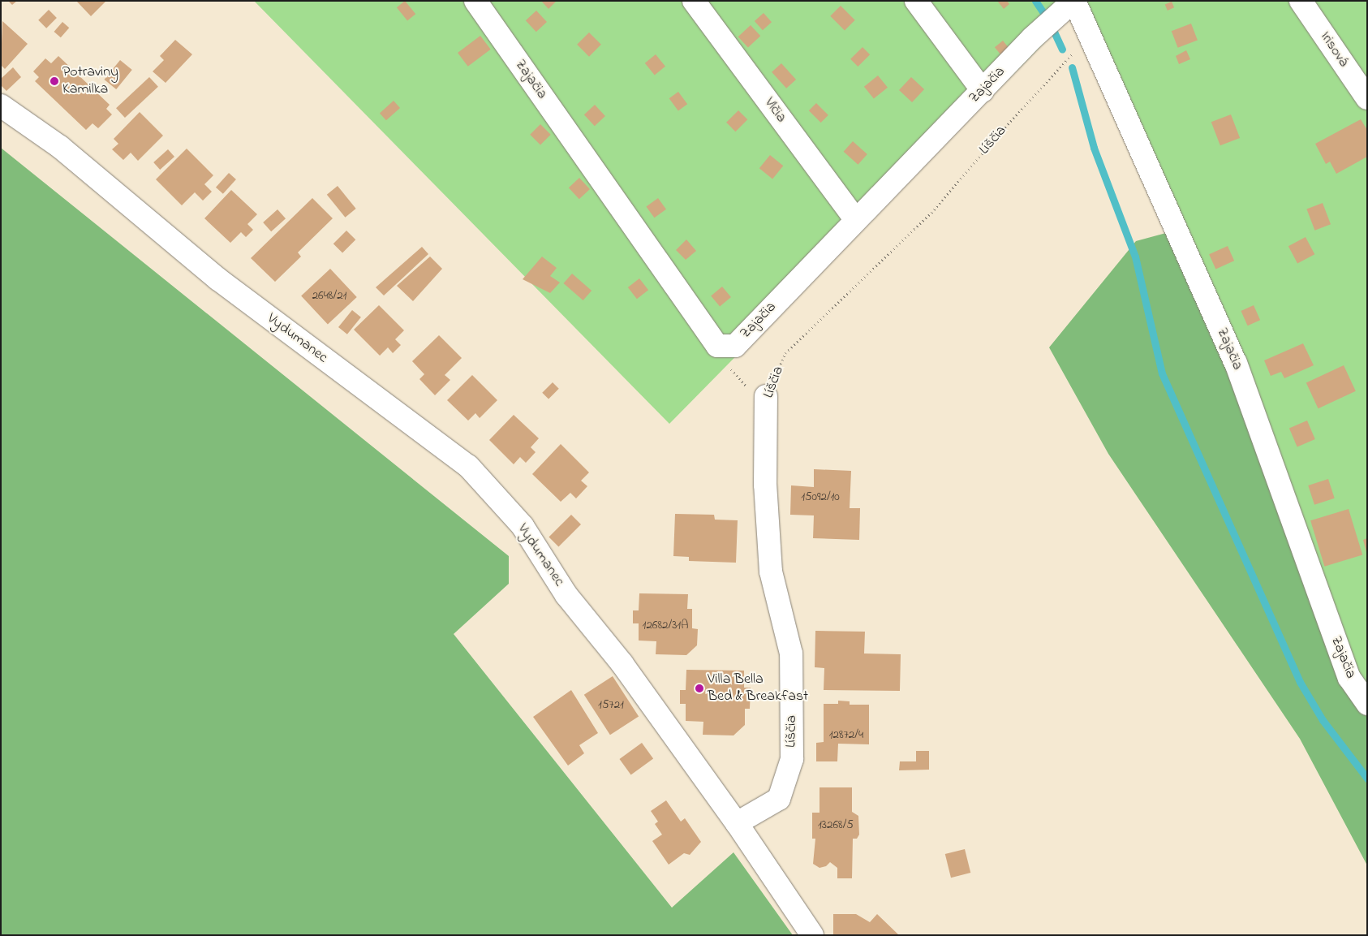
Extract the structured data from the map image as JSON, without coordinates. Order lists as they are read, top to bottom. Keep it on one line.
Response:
{"streets":{"street":["Irisová","Zajačia","Vlčia","Líščia","Vydumanec"]},"crossings":[["Zajačia","Vlčia"],["Zajačia","Líščia"],["Líščia","Vydumanec"]],"places":["Potraviny Kamilka","Villa Bella Bed & Breakfast"],"house_numbers":["2648/21","15092/10","12682/31A","15721","12872/4","13268/5"]}
